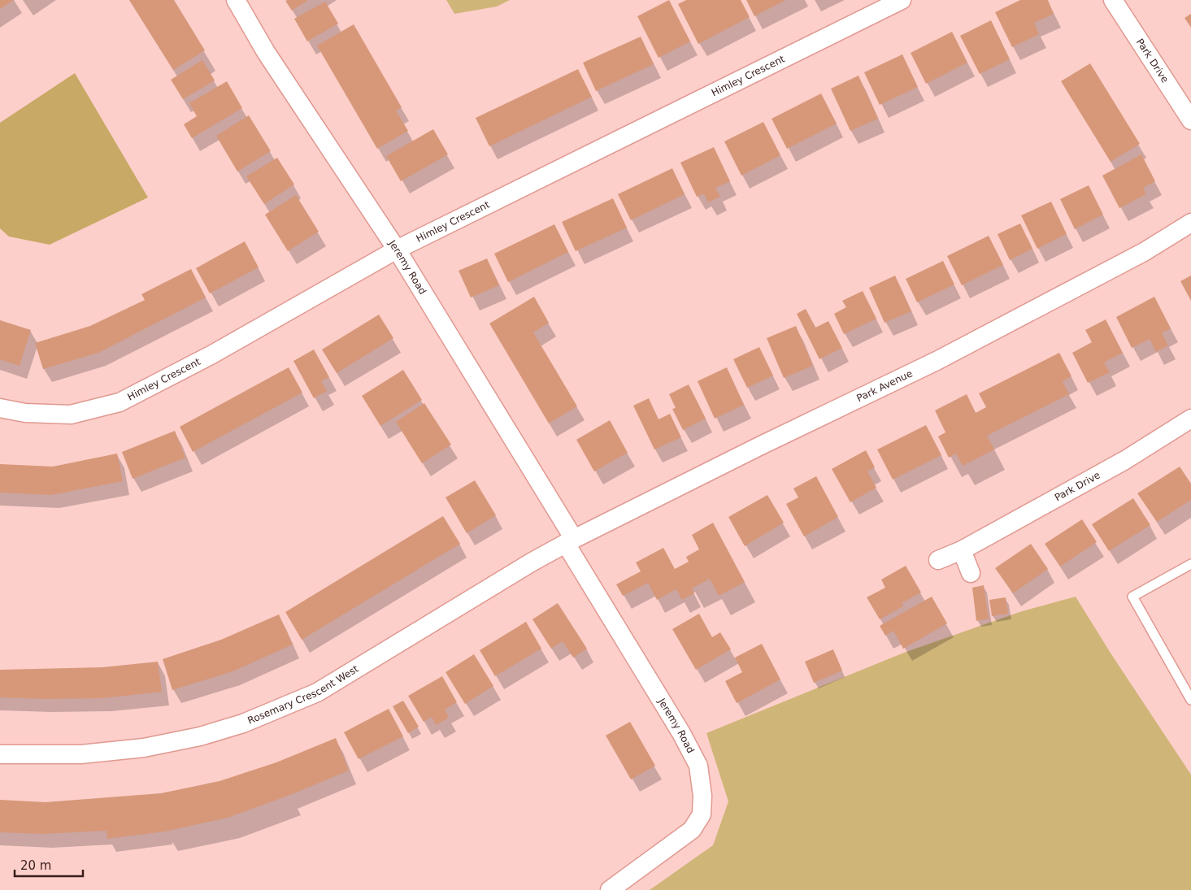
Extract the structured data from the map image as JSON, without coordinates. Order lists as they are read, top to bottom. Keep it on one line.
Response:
{"streets":{"street":["Park Drive","Himley Crescent","Jeremy Road","Park Avenue","Rosemary Crescent West"]},"crossings":[["Himley Crescent","Jeremy Road"],["Jeremy Road","Park Avenue"],["Jeremy Road","Rosemary Crescent West"],["Park Avenue","Rosemary Crescent West"]],"scale_bar":"20 m"}
